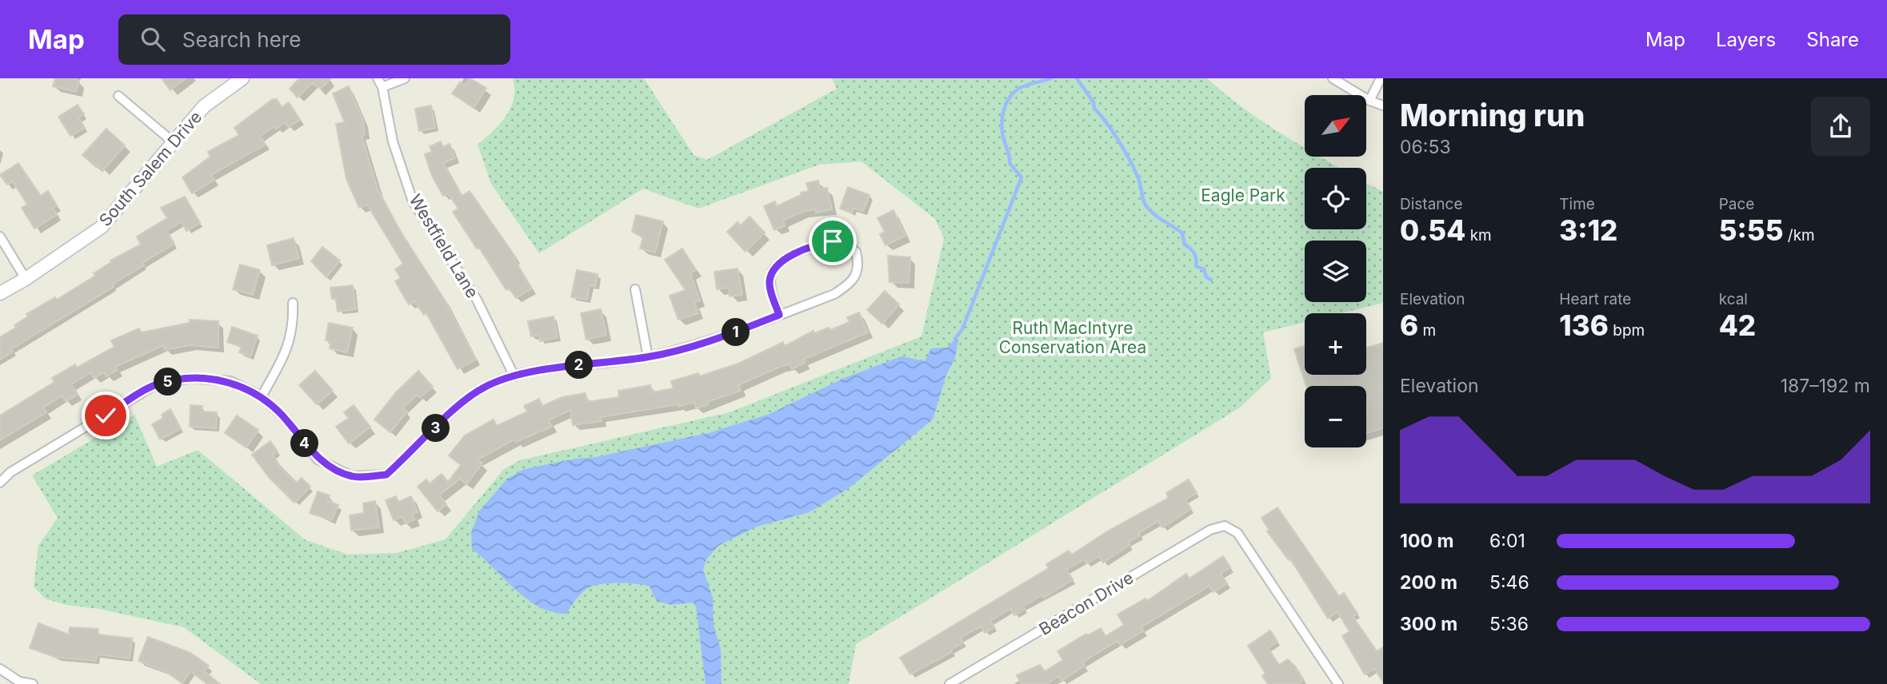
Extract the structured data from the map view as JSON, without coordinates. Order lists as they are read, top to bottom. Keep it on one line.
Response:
{"streets":{"street":["South Salem Drive","Westfield Lane","Beacon Drive"]},"parks":["Eagle Park","Ruth MacIntyre Conservation Area"],"north":"top right","page":{"header":"Map","search":"Search here","nav":["Map","Layers","Share"],"heading":["Morning run","06:53"],"map_buttons":["+","−"],"stats":[["Distance","0.54 km"],["Time","3:12"],["Pace","5:55 /km"],["Elevation","6 m"],["Heart rate","136 bpm"],["kcal","42"]],"pins":["1","2","5","3","4"],"chart":["Elevation","187–192 m"],"list":[{"name":"100 m","note":"6:01"},{"name":"200 m","note":"5:46"},{"name":"300 m","note":"5:36"}]}}
